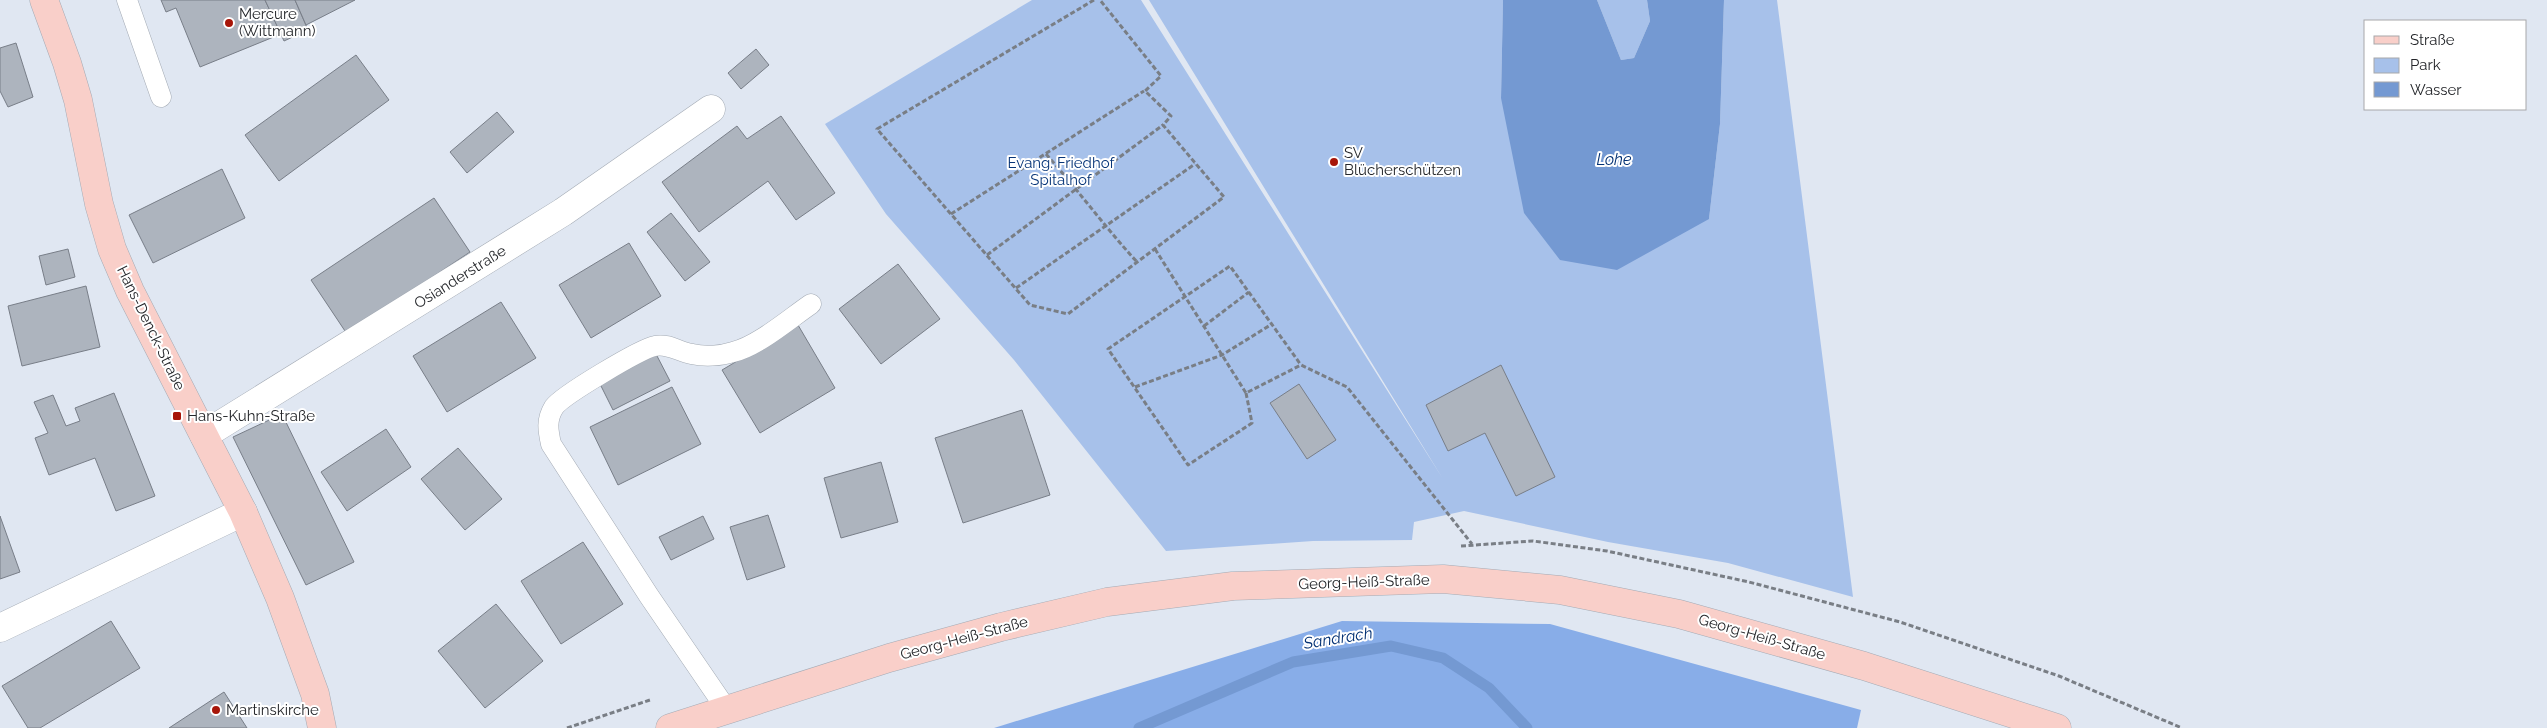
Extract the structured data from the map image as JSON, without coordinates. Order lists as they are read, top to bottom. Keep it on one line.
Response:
{"streets":{"street":["Osianderstraße","Hans-Denck-Straße","Georg-Heiß-Straße"]},"crossings":[["Osianderstraße","Hans-Denck-Straße"]],"water":["Lohe","Sandrach"],"parks":["Evang. Friedhof Spitalhof"],"places":{"other":["Mercure (Wittmann)","SV Blücherschützen","Martinskirche"],"transit":["Hans-Kuhn-Straße"]},"legend":["Straße","Park","Wasser"]}
